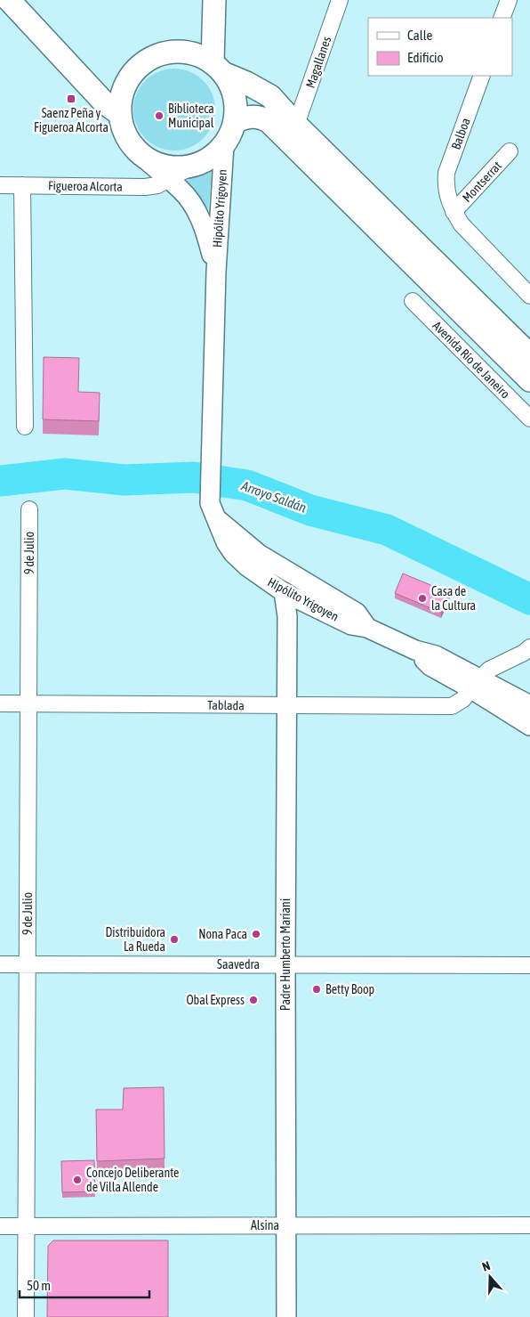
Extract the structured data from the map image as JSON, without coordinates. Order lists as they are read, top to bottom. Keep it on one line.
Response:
{"streets":{"street":["Magallanes","Balboa","Montserrat","Figueroa Alcorta","Hipólito Yrigoyen","Avenida Río de Janeiro","9 de Julio","Tablada","Padre Humberto Mariani","Saavedra","Alsina"]},"crossings":[["Balboa","Montserrat"],["Figueroa Alcorta","Hipólito Yrigoyen"],["Hipólito Yrigoyen","Tablada"],["Hipólito Yrigoyen","Padre Humberto Mariani"],["9 de Julio","Tablada"],["9 de Julio","Saavedra"],["9 de Julio","Alsina"],["Tablada","Padre Humberto Mariani"],["Padre Humberto Mariani","Saavedra"],["Padre Humberto Mariani","Alsina"]],"water":["Arroyo Saldán"],"places":{"transit":["Saenz Peña y Figueroa Alcorta"],"other":["Biblioteca Municipal","Casa de la Cultura","Nona Paca","Distribuidora La Rueda","Betty Boop","Obal Express","Concejo Deliberante de Villa Allende"]},"legend":["Calle","Edificio"],"scale_bar":"50 m","north":"top"}
